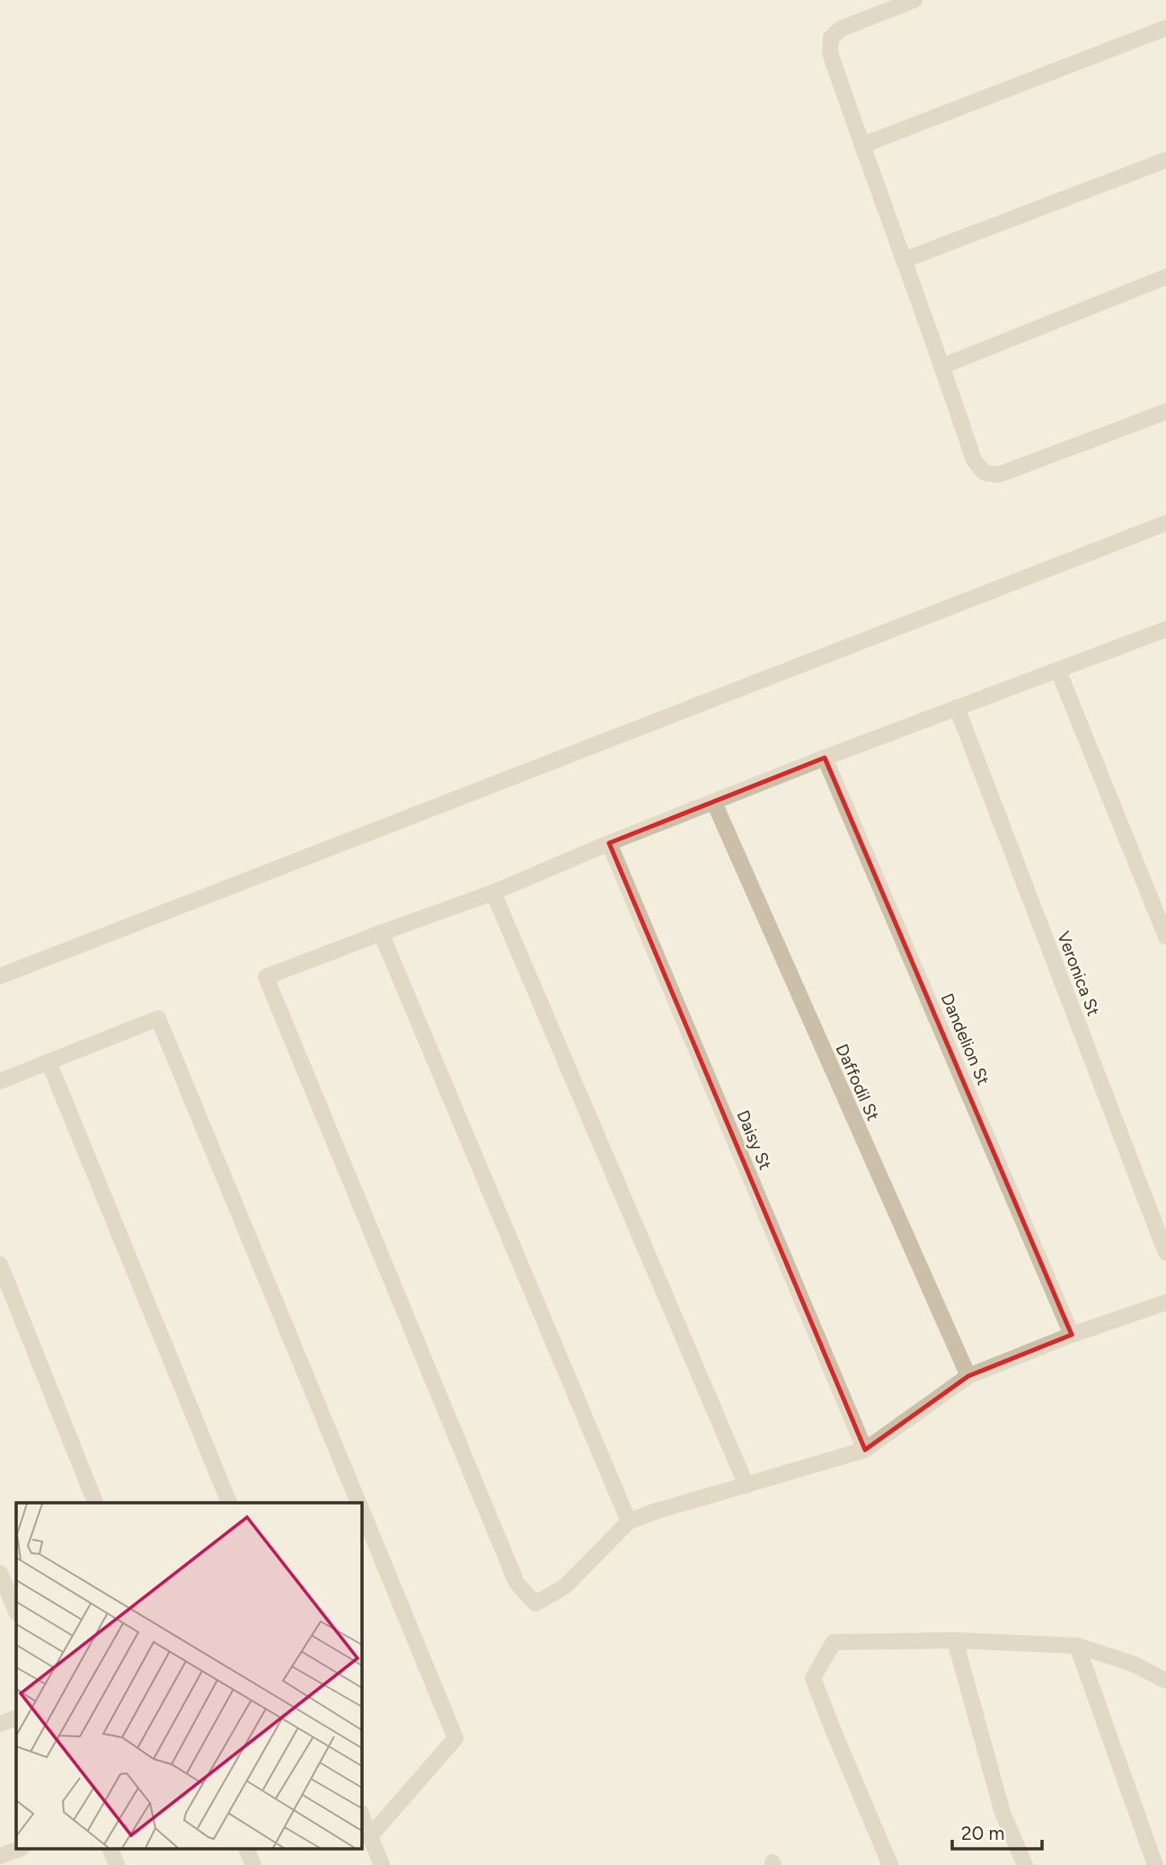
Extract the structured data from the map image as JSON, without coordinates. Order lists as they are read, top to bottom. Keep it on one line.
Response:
{"streets":{"street":["Veronica St","Dandelion St","Daffodil St","Daisy St"]},"scale_bar":"20 m"}
